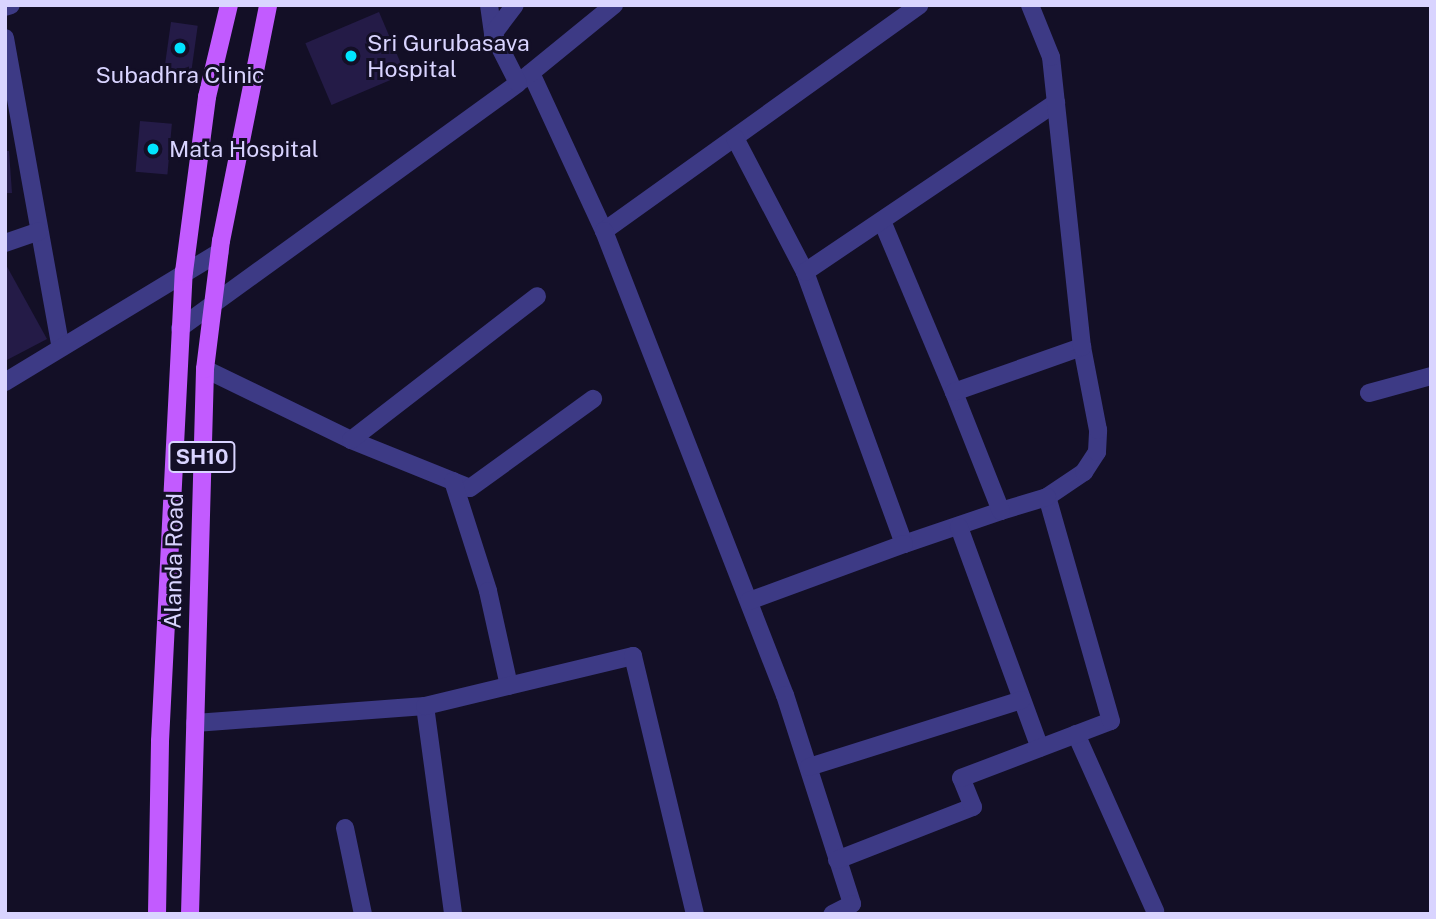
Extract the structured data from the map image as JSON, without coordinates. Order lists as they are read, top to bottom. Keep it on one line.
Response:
{"streets":{"main road":["SH10","Alanda Road"]},"places":["Subadhra Clinic","Sri Gurubasava Hospital","Mata Hospital"]}
